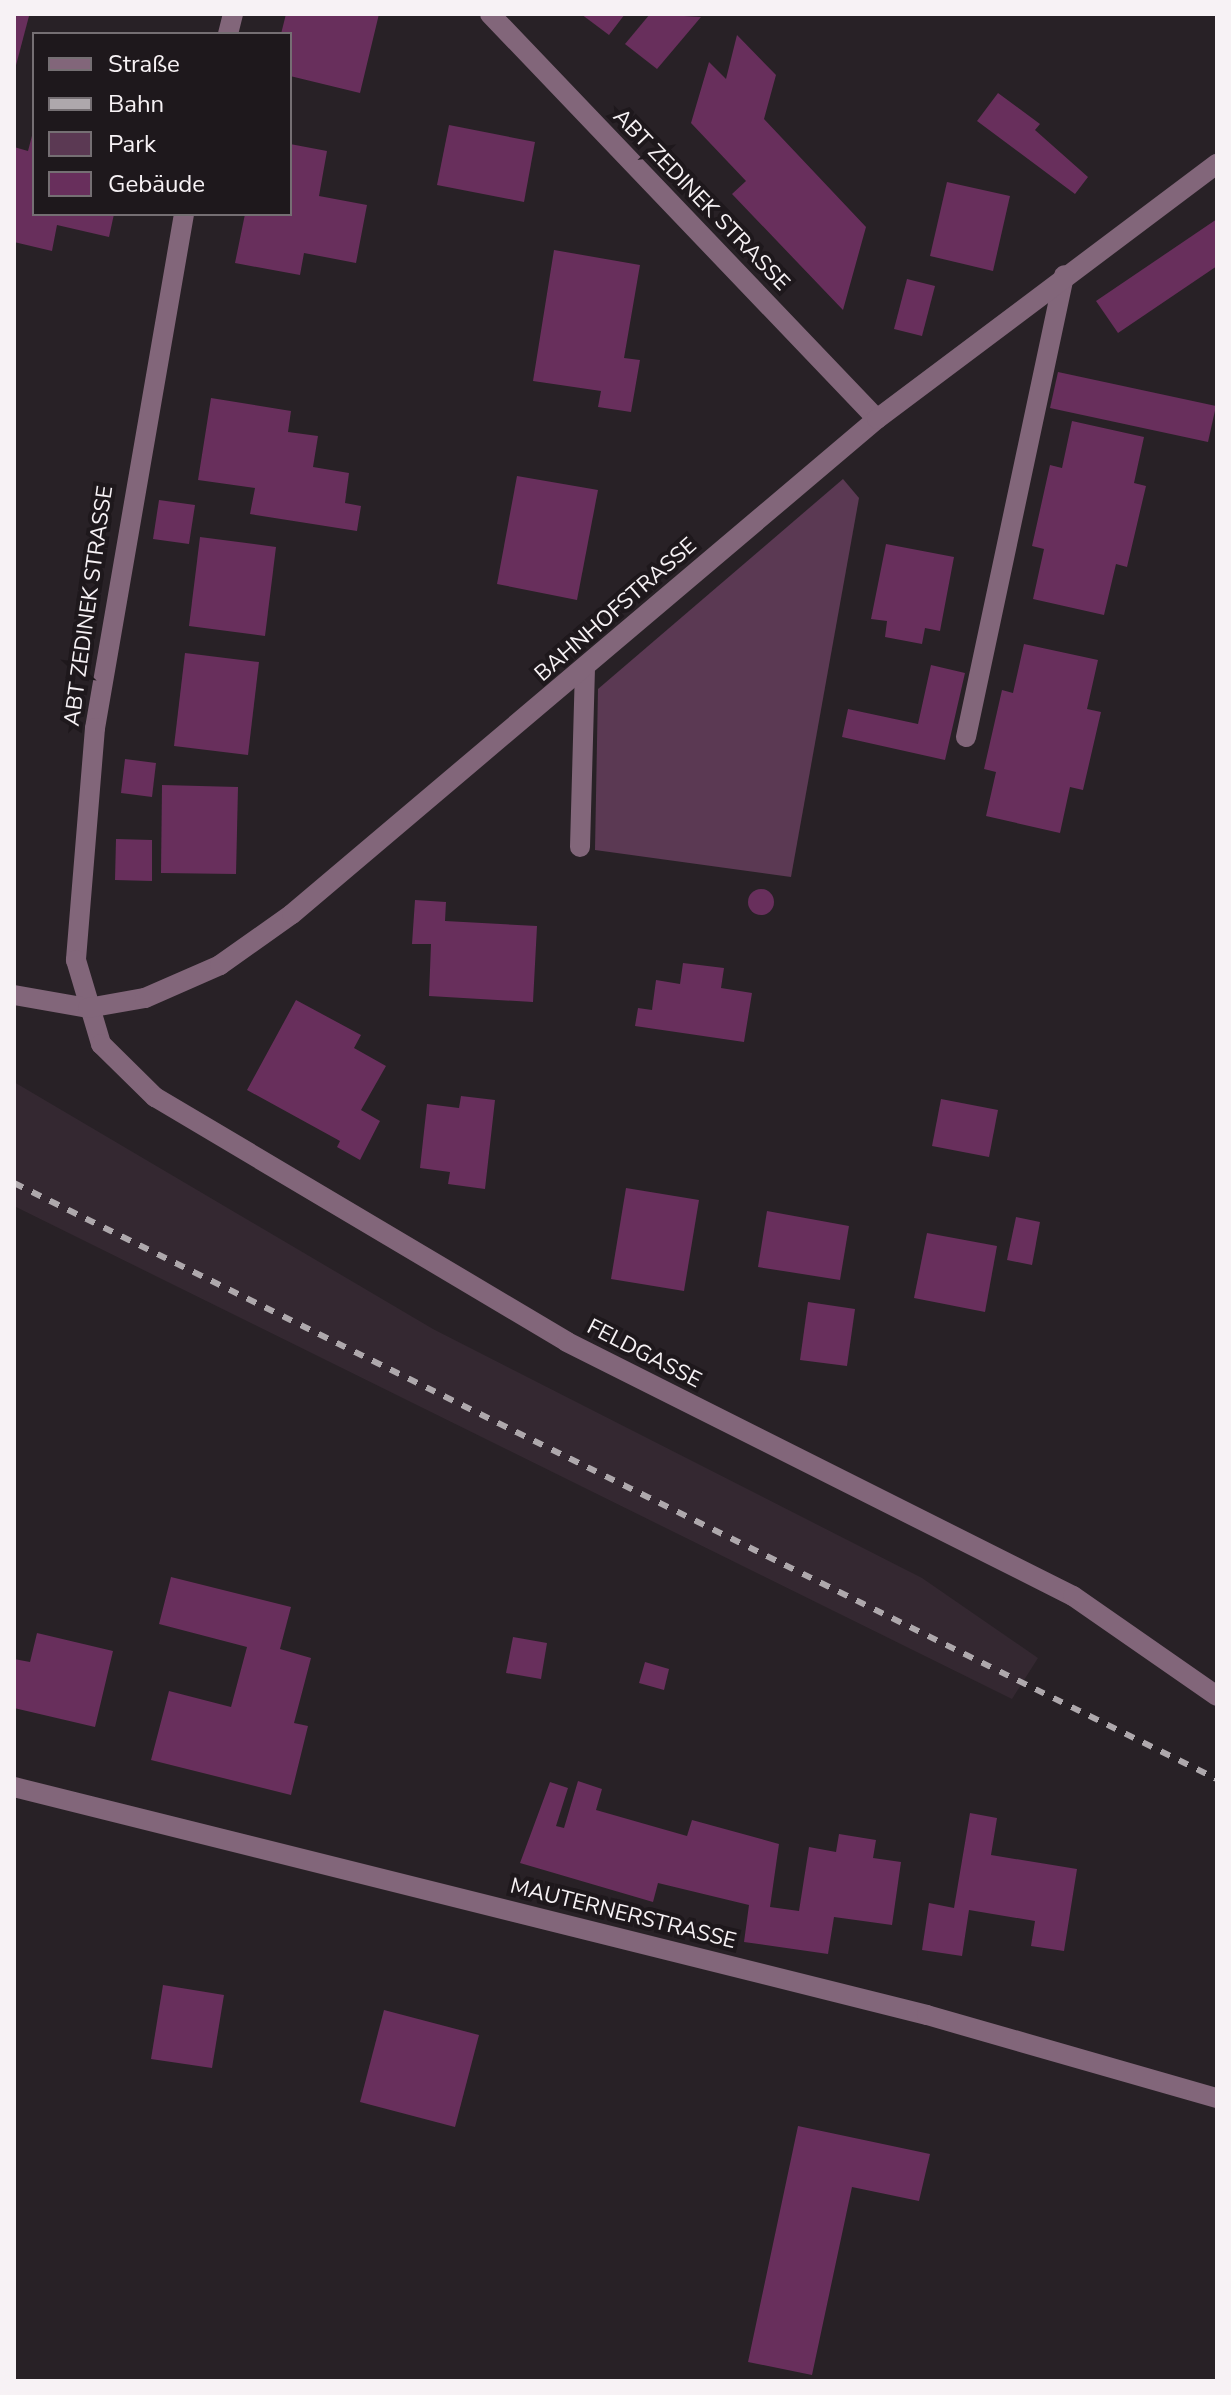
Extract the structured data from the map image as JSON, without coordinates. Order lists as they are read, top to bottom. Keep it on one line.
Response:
{"streets":{"street":["ABT ZEDINEK STRASSE","BAHNHOFSTRASSE","FELDGASSE","MAUTERNERSTRASSE"]},"crossings":[["ABT ZEDINEK STRASSE","BAHNHOFSTRASSE"],["ABT ZEDINEK STRASSE","FELDGASSE"],["BAHNHOFSTRASSE","FELDGASSE"]],"legend":["Straße","Bahn","Park","Gebäude"]}
